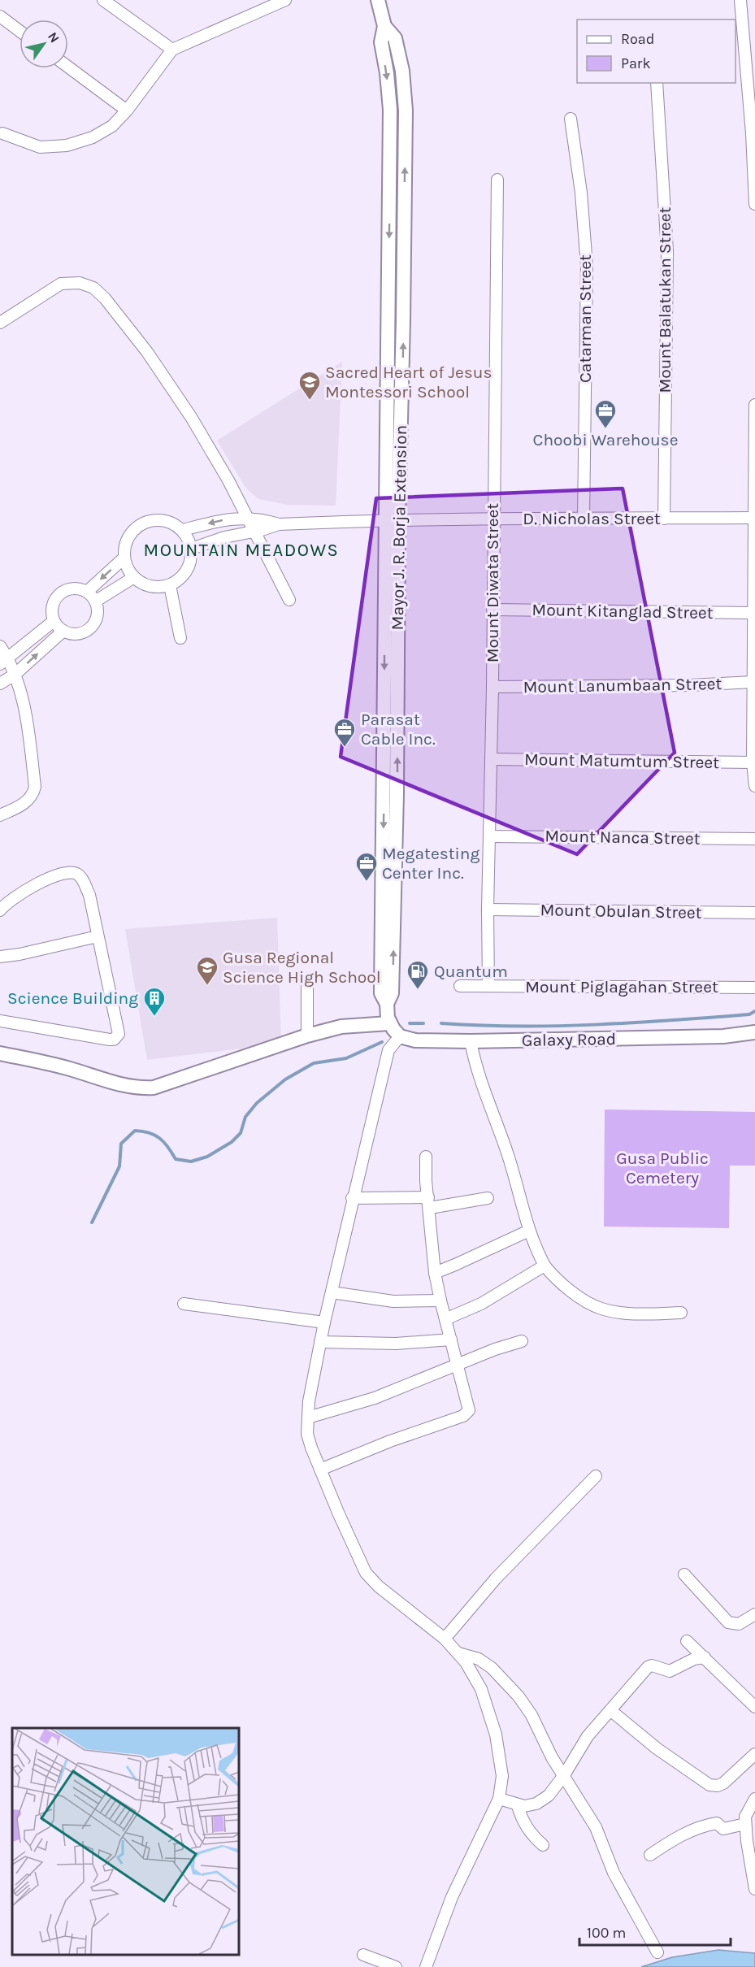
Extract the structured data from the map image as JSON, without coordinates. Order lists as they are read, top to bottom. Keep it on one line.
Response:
{"streets":{"main road":["Mayor J. R. Borja Extension","Galaxy Road"],"street":["Mount Balatukan Street","Catarman Street","D. Nicholas Street","Mount Diwata Street","Mount Kitanglad Street","Mount Lanumbaan Street","Mount Matumtum Street","Mount Nanca Street","Mount Obulan Street","Mount Piglagahan Street"]},"crossings":[["Mount Balatukan Street","D. Nicholas Street"],["Catarman Street","D. Nicholas Street"],["D. Nicholas Street","Mayor J. R. Borja Extension"],["D. Nicholas Street","Mount Diwata Street"],["Mount Diwata Street","Mount Kitanglad Street"],["Mount Diwata Street","Mount Lanumbaan Street"],["Mount Diwata Street","Mount Matumtum Street"],["Mount Diwata Street","Mount Nanca Street"],["Mount Diwata Street","Mount Obulan Street"],["Mount Diwata Street","Mount Piglagahan Street"]],"districts":["MOUNTAIN MEADOWS"],"parks":["Gusa Public Cemetery"],"places":{"school or university":["Sacred Heart of Jesus Montessori School","Gusa Regional Science High School"],"office":["Choobi Warehouse","Parasat Cable Inc.","Megatesting Center Inc."],"fuel station":["Quantum"],"building":["Science Building"]},"legend":["Road","Park"],"scale_bar":"100 m","north":"top right"}
